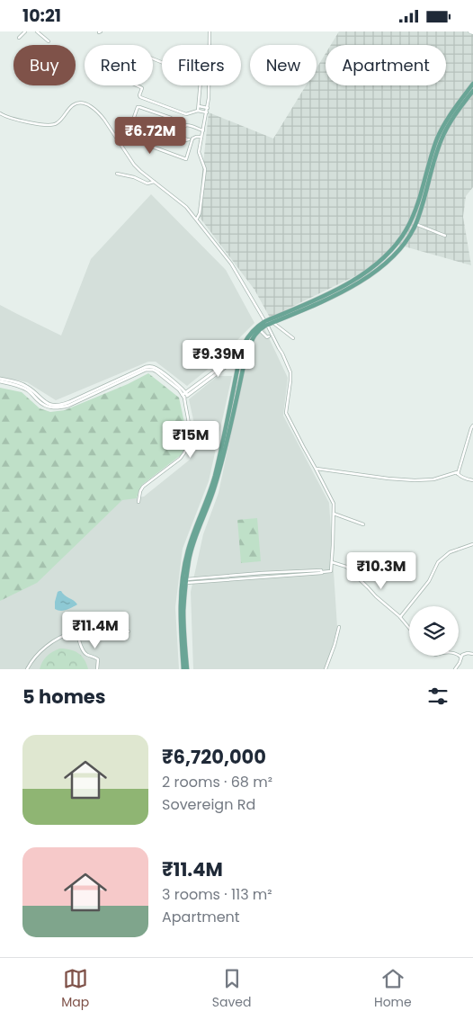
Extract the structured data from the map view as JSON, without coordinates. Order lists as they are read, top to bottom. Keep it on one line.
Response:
{"page":{"status":"10:21","chip":["Buy","Rent","Filters","New","Apartment"],"price":["₹6.72M","₹9.39M","₹15M","₹10.3M","₹11.4M"],"heading":"5 homes","list":[{"name":"₹6,720,000","note":"2 rooms · 68 m² · Sovereign Rd"},{"name":"₹11.4M","note":"3 rooms · 113 m² · Apartment"}],"tabs":["Map","Saved","Home"]}}
